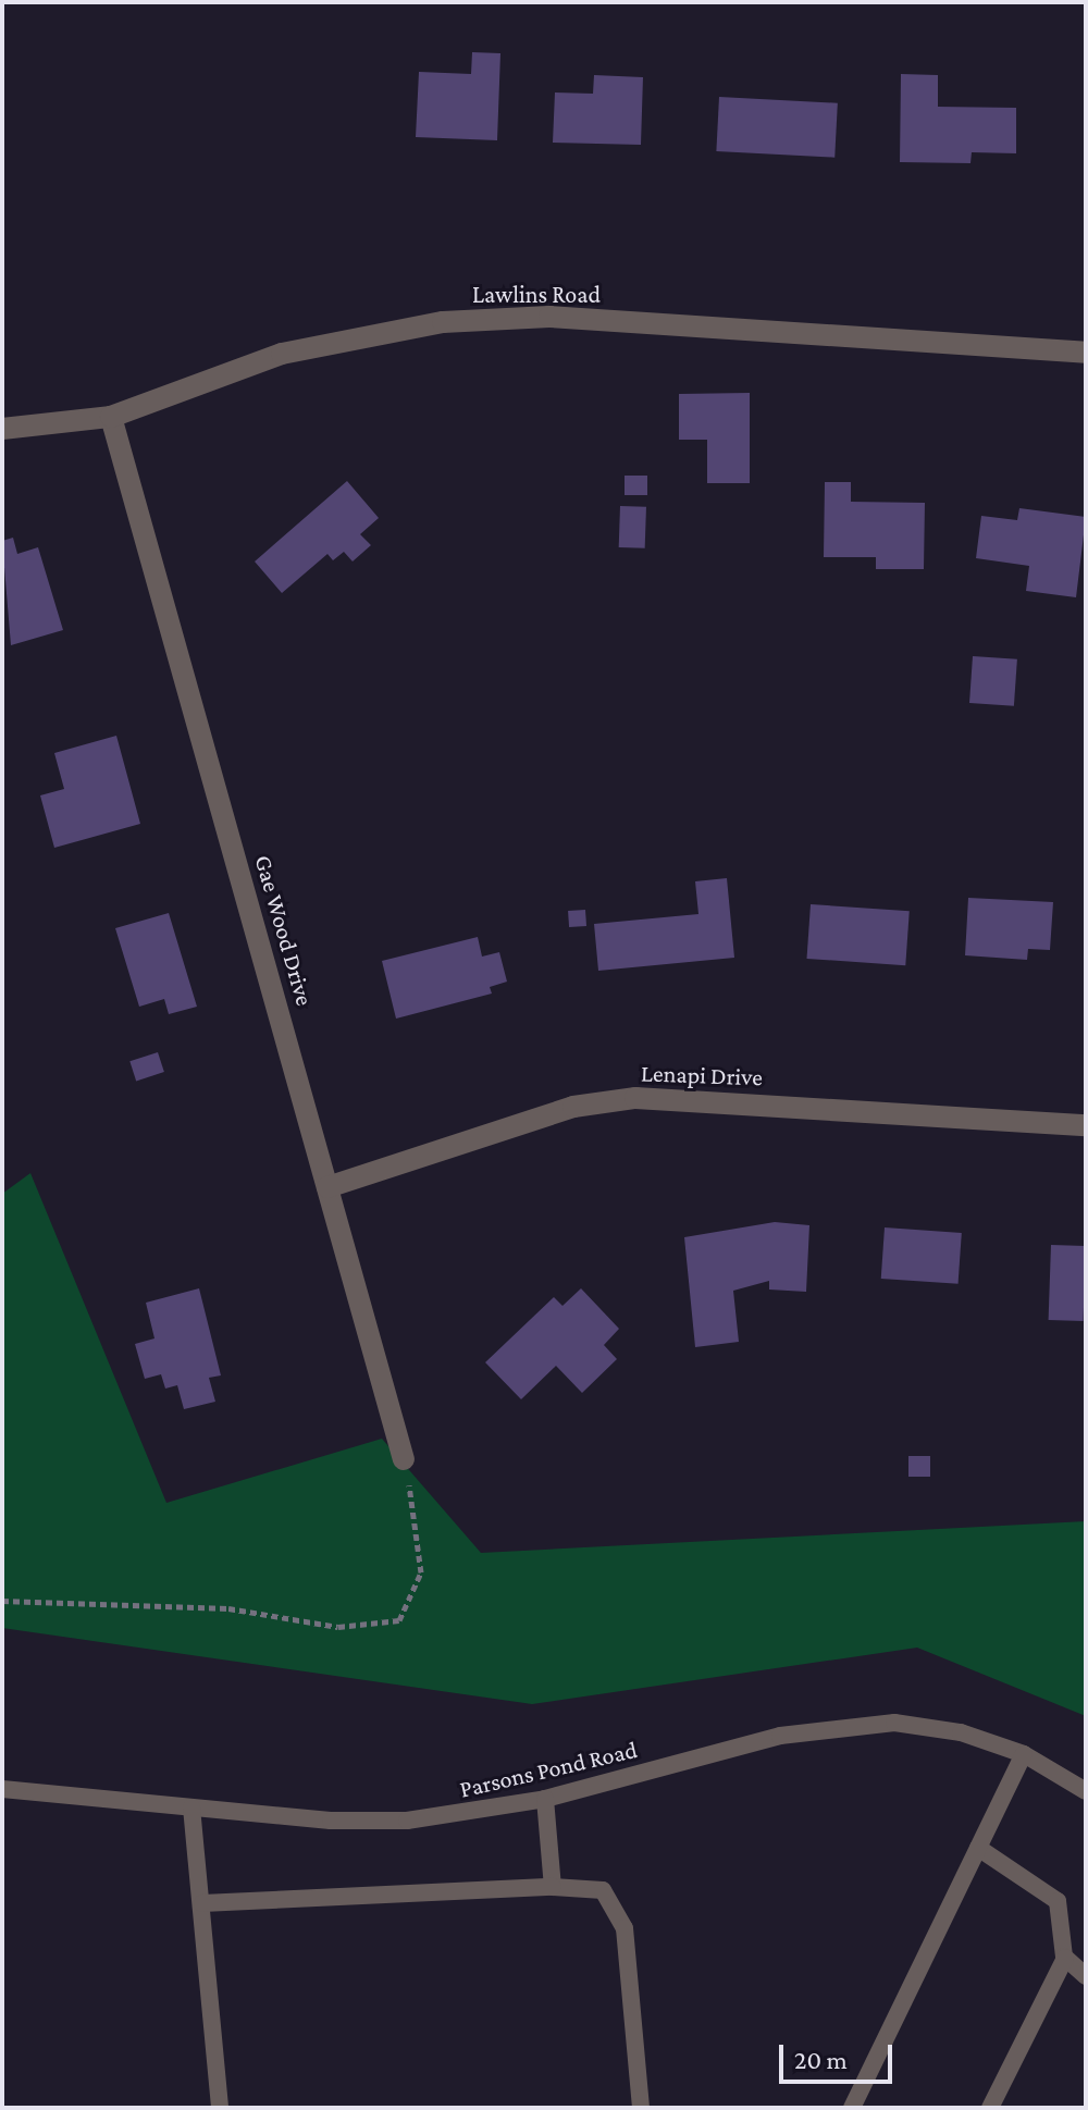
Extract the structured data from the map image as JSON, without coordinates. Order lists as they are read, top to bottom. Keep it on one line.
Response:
{"streets":{"street":["Lawlins Road","Gae Wood Drive","Lenapi Drive"],"lane":["Parsons Pond Road"]},"crossings":[["Lawlins Road","Gae Wood Drive"],["Gae Wood Drive","Lenapi Drive"]],"scale_bar":"20 m"}
